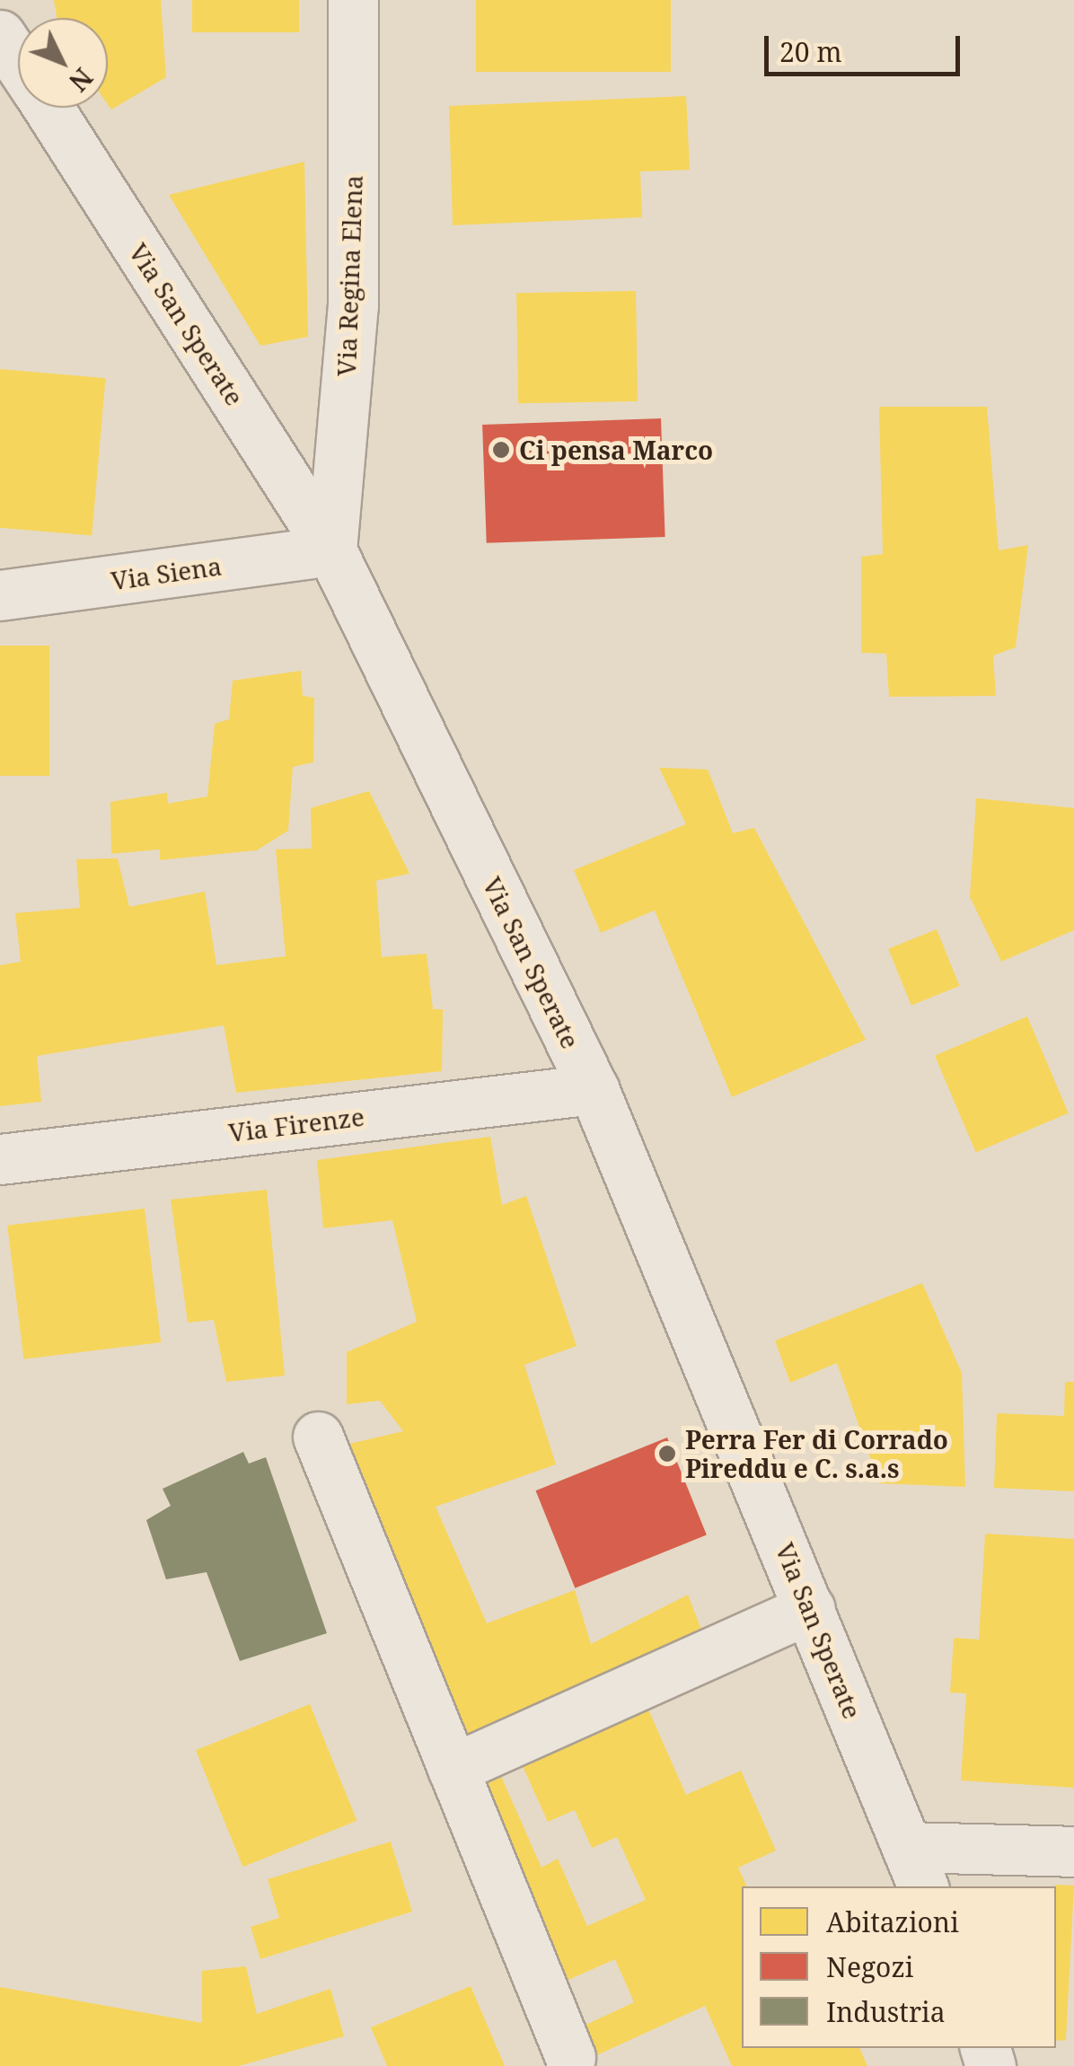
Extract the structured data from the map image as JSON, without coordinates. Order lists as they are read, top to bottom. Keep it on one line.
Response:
{"streets":{"street":["Via Regina Elena","Via San Sperate","Via Siena","Via Firenze"]},"crossings":[["Via Regina Elena","Via San Sperate"],["Via Regina Elena","Via Siena"],["Via San Sperate","Via Siena"],["Via San Sperate","Via Firenze"]],"places":["Ci pensa Marco","Perra Fer di Corrado Pireddu e C. s.a.s"],"legend":["Abitazioni","Negozi","Industria"],"scale_bar":"20 m","north":"bottom right"}
